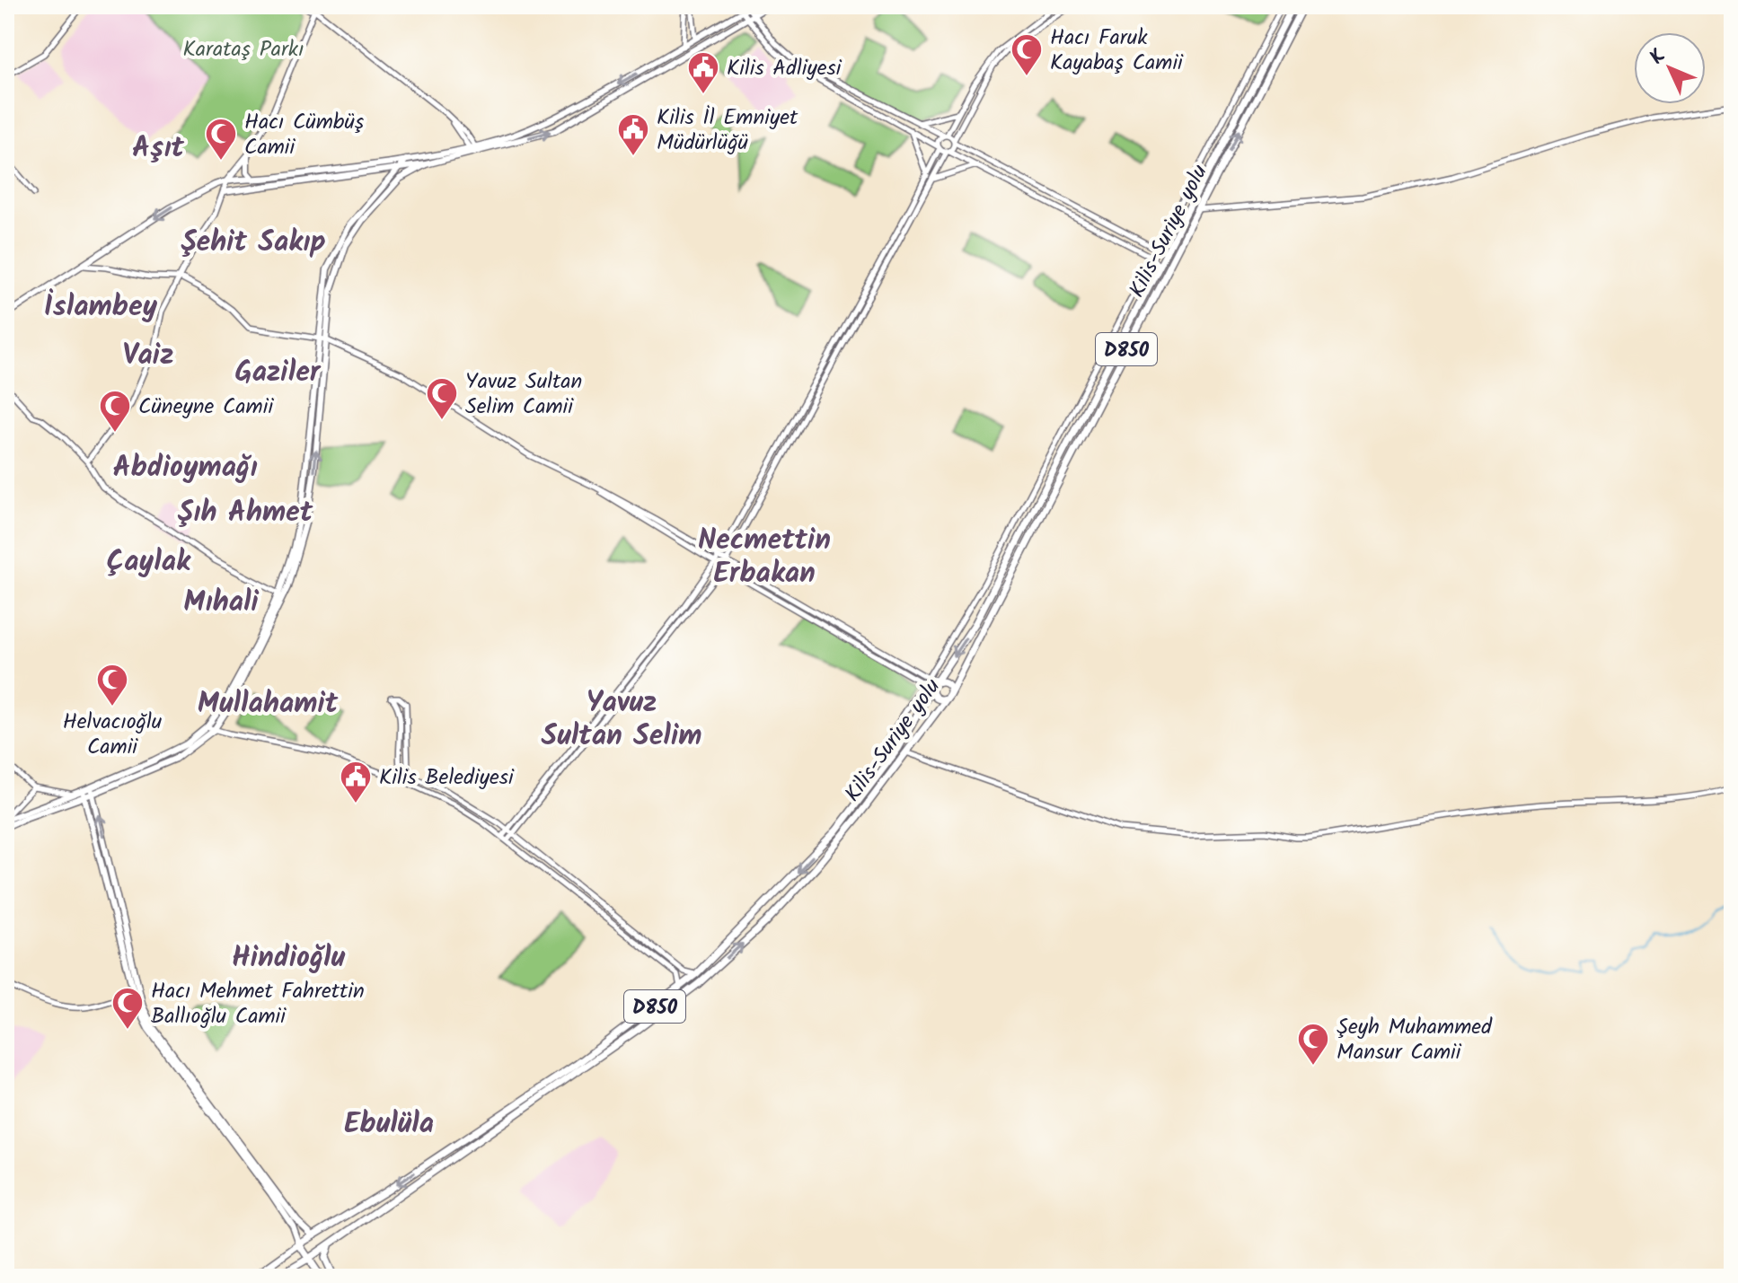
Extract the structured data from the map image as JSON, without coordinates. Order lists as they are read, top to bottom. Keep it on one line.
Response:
{"streets":{"highway":["Kilis-Suriye yolu","D850"]},"districts":["Aşıt","Şehit Sakıp","İslambey","Vaiz","Gaziler","Abdioymağı","Şıh Ahmet","Necmettin Erbakan","Çaylak","Mıhali","Yavuz Sultan Selim","Mullahamit","Hindioğlu","Ebulüla"],"parks":["Karataş Parkı"],"places":{"mosque":["Hacı Faruk Kayabaş Camii","Hacı Cümbüş Camii","Yavuz Sultan Selim Camii","Cüneyne Camii","Helvacıoğlu Camii","Hacı Mehmet Fahrettin Ballıoğlu Camii","Şeyh Muhammed Mansur Camii"],"public building":["Kilis Adliyesi","Kilis İl Emniyet Müdürlüğü","Kilis Belediyesi"]},"north":"top left"}
